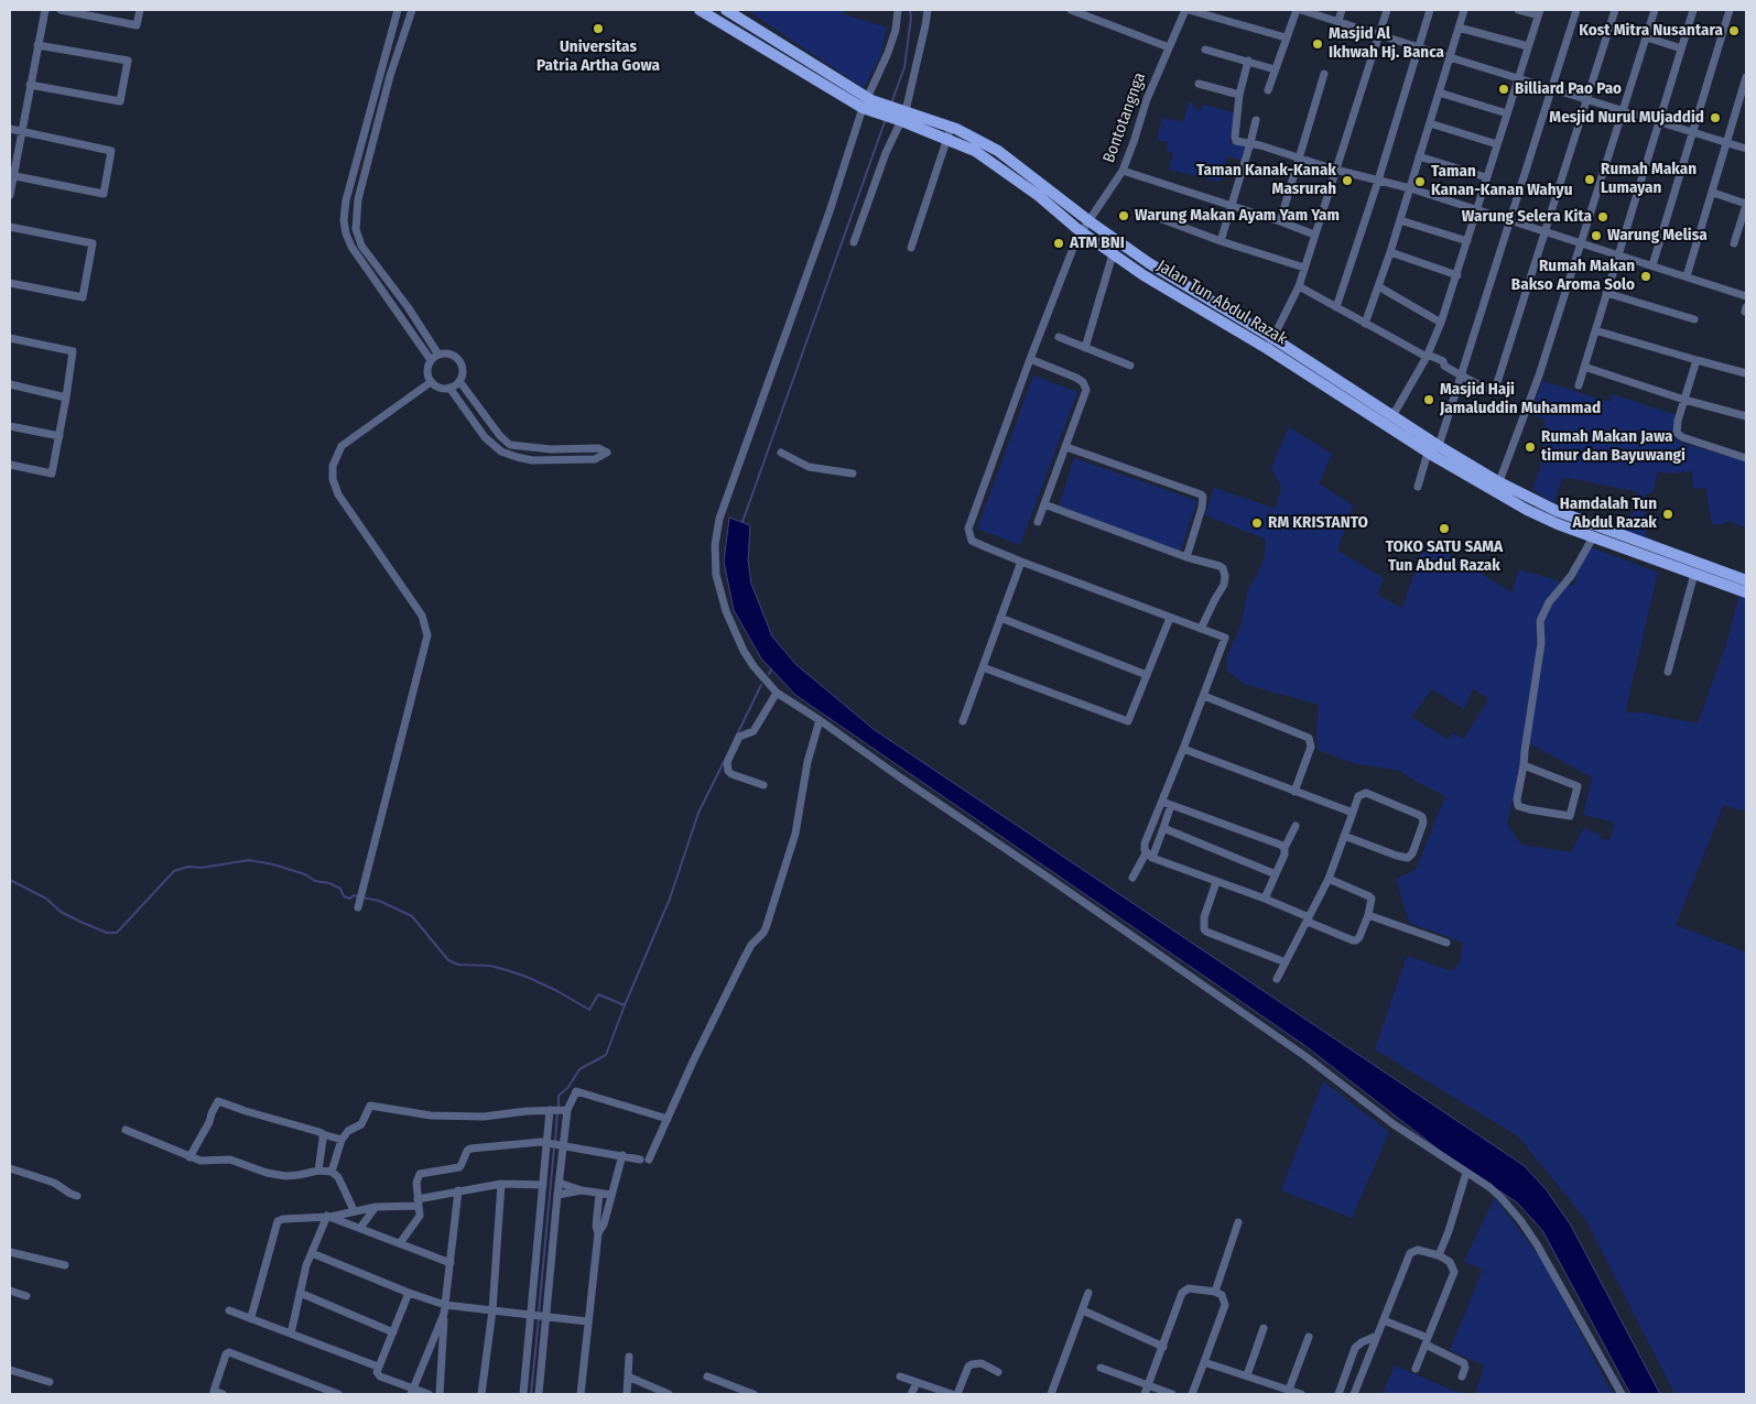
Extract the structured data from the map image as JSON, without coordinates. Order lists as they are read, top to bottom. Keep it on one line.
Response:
{"streets":{"main road":["Jalan Tun Abdul Razak"],"street":["Bontotangnga"]},"crossings":[["Bontotangnga","Jalan Tun Abdul Razak"]],"places":["Universitas Patria Artha Gowa","Kost Mitra Nusantara","Masjid Al Ikhwah Hj. Banca","Billiard Pao Pao","Mesjid Nurul MUjaddid","Rumah Makan Lumayan","Taman Kanak-Kanak Masrurah","Taman Kanan-Kanan Wahyu","Warung Makan Ayam Yam Yam","Warung Selera Kita","Warung Melisa","ATM BNI","Rumah Makan Bakso Aroma Solo","Masjid Haji Jamaluddin Muhammad","Rumah Makan Jawa timur dan Bayuwangi","Hamdalah Tun Abdul Razak","RM KRISTANTO","TOKO SATU SAMA Tun Abdul Razak"]}
